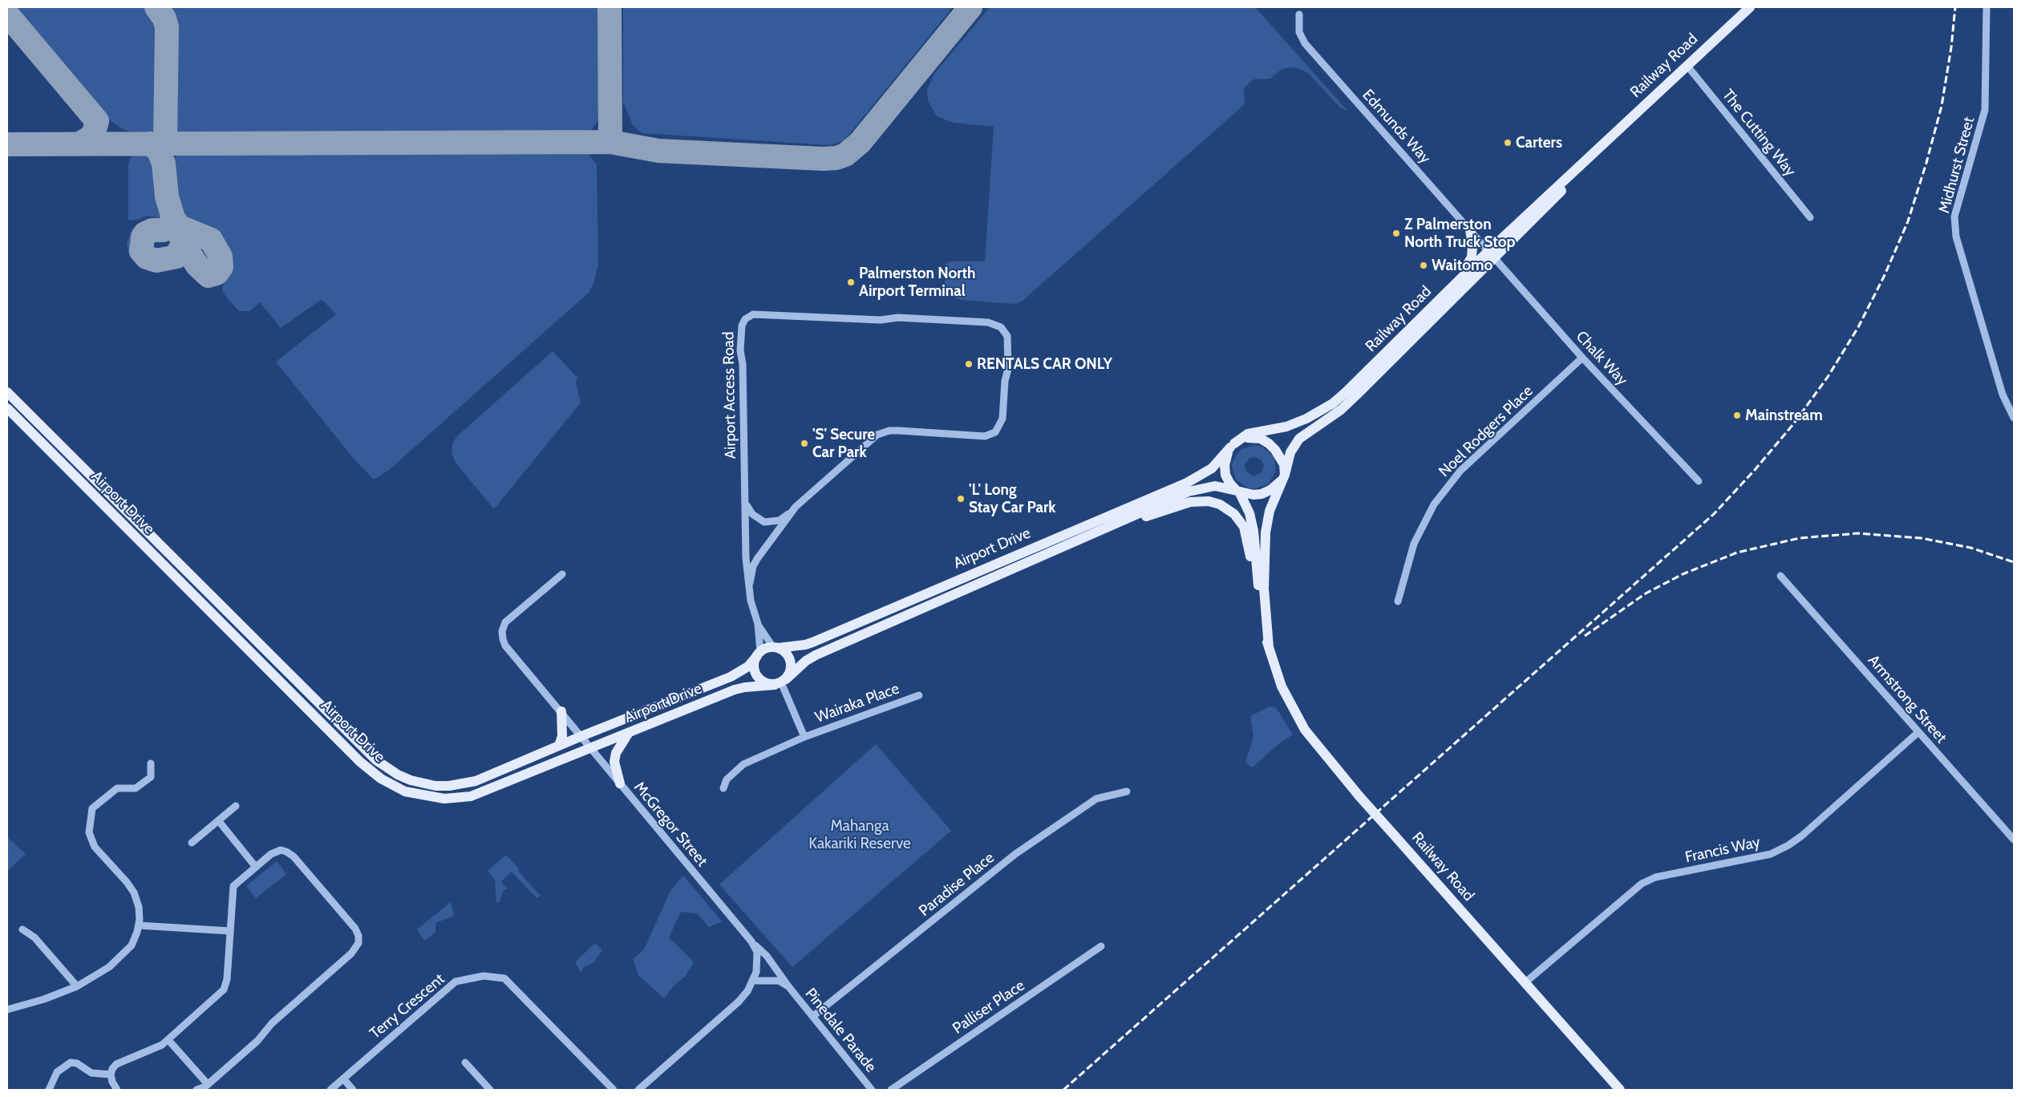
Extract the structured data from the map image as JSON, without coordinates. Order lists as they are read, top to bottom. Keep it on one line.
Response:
{"streets":{"main road":["Railway Road","Airport Drive"],"street":["Edmunds Way","The Cutting Way","Midhurst Street","Chalk Way","Airport Access Road","Noel Rodgers Place","Armstrong Street","Wairaka Place","McGregor Street","Francis Way","Paradise Place","Terry Crescent","Palliser Place","Pinedale Parade"]},"crossings":[["Railway Road","Edmunds Way"],["Railway Road","The Cutting Way"],["Railway Road","Chalk Way"],["Railway Road","Airport Drive"],["Railway Road","Francis Way"],["Edmunds Way","Chalk Way"],["Chalk Way","Noel Rodgers Place"],["Airport Access Road","Airport Drive"],["Airport Access Road","Wairaka Place"],["Airport Drive","Wairaka Place"],["Airport Drive","McGregor Street"],["Armstrong Street","Francis Way"],["McGregor Street","Pinedale Parade"],["Paradise Place","Pinedale Parade"]],"parks":["Mahanga Kakariki Reserve"],"places":["Carters","Z Palmerston North Truck Stop","Waitomo","Palmerston North Airport Terminal","RENTALS CAR ONLY","Mainstream","'S' Secure Car Park","'L' Long Stay Car Park"]}
